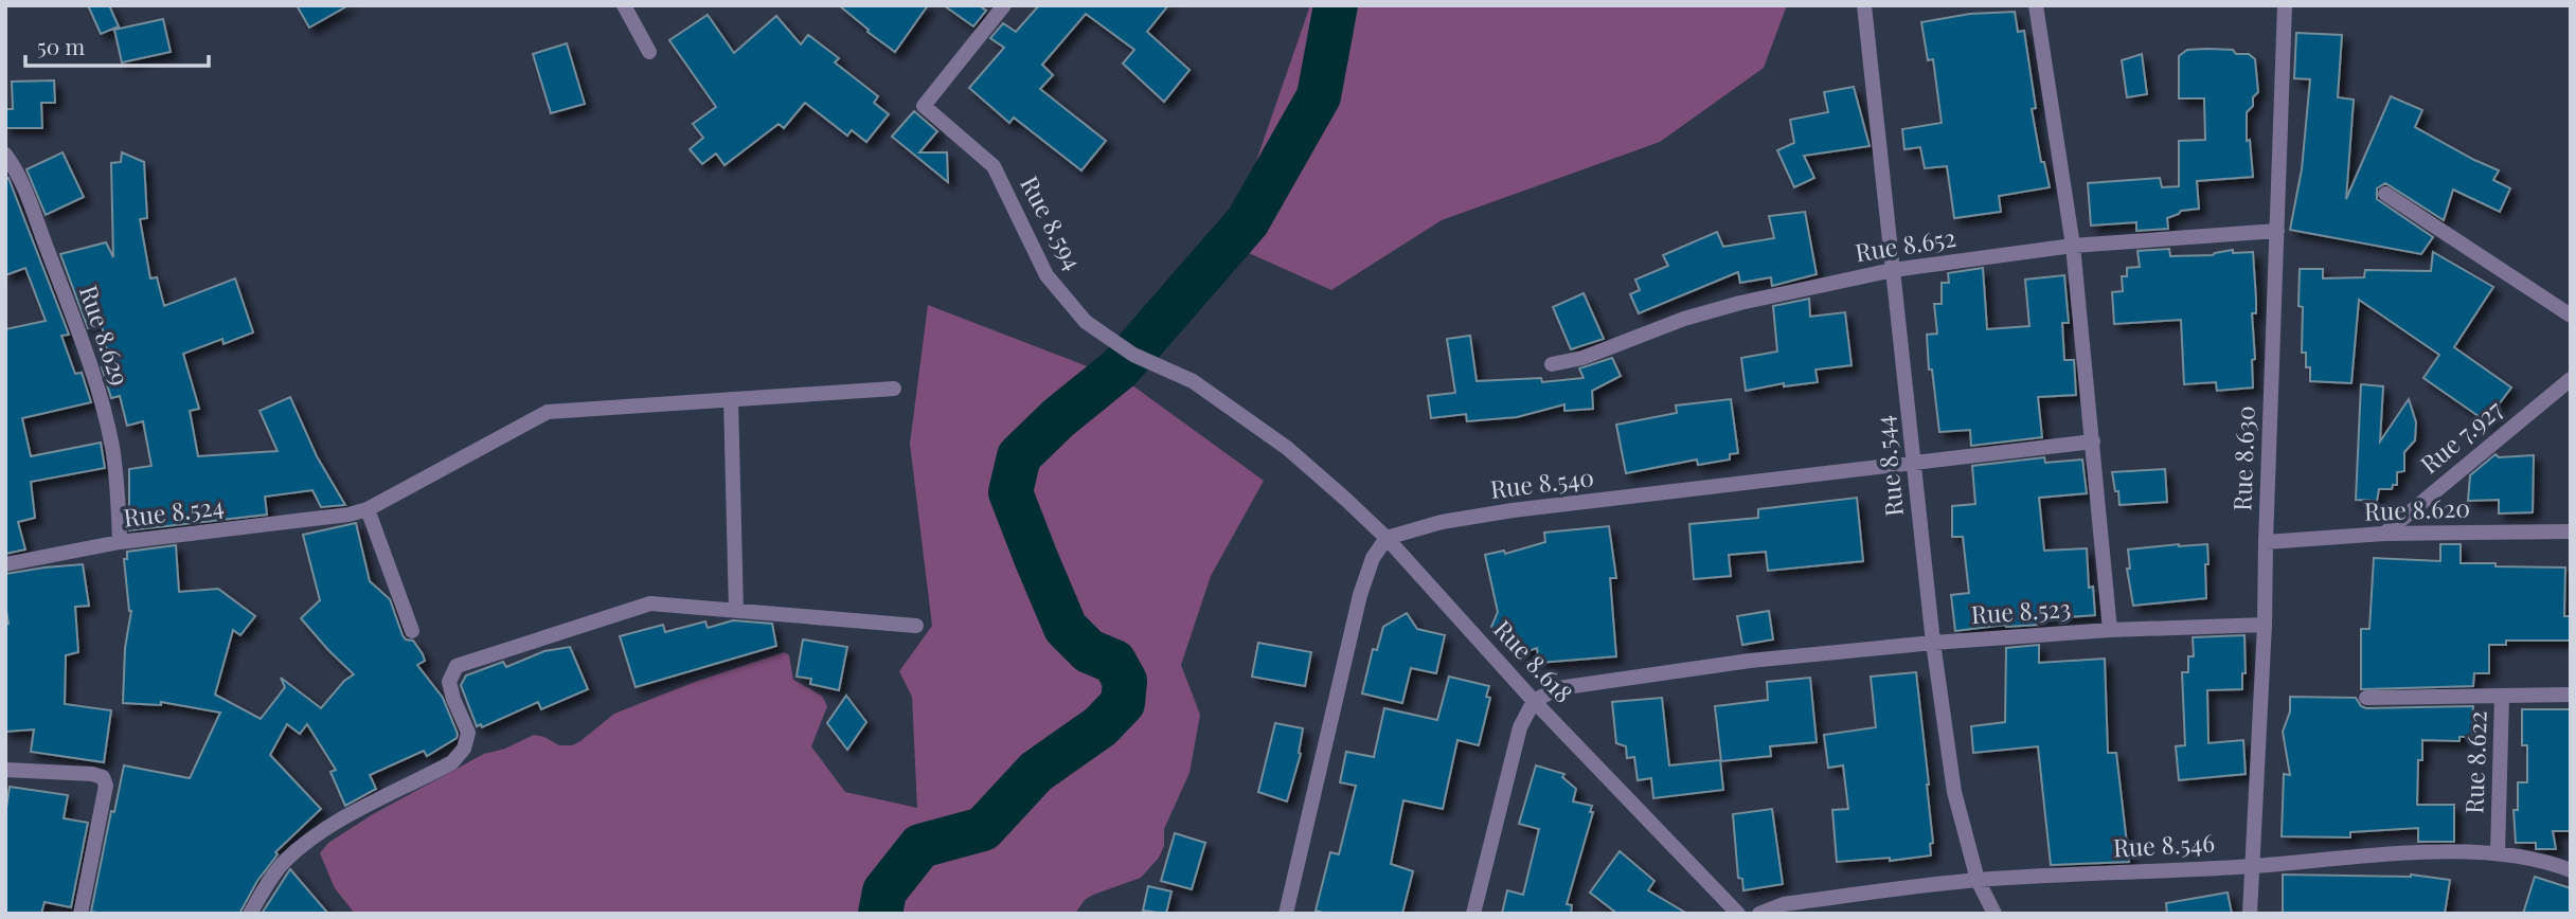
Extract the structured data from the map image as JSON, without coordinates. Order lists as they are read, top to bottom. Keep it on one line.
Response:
{"streets":{"street":["Rue 8.594","Rue 8.652","Rue 8.629","Rue 7.927","Rue 8.630","Rue 8.544","Rue 8.540","Rue 8.620","Rue 8.524","Rue 8.523","Rue 8.618","Rue 8.622","Rue 8.546"]},"crossings":[["Rue 8.594","Rue 8.618"],["Rue 8.652","Rue 8.630"],["Rue 8.652","Rue 8.544"],["Rue 8.629","Rue 8.524"],["Rue 7.927","Rue 8.620"],["Rue 8.630","Rue 8.620"],["Rue 8.630","Rue 8.523"],["Rue 8.630","Rue 8.546"],["Rue 8.544","Rue 8.540"],["Rue 8.544","Rue 8.523"],["Rue 8.544","Rue 8.546"],["Rue 8.540","Rue 8.618"],["Rue 8.523","Rue 8.618"],["Rue 8.622","Rue 8.546"]],"scale_bar":"50 m"}
